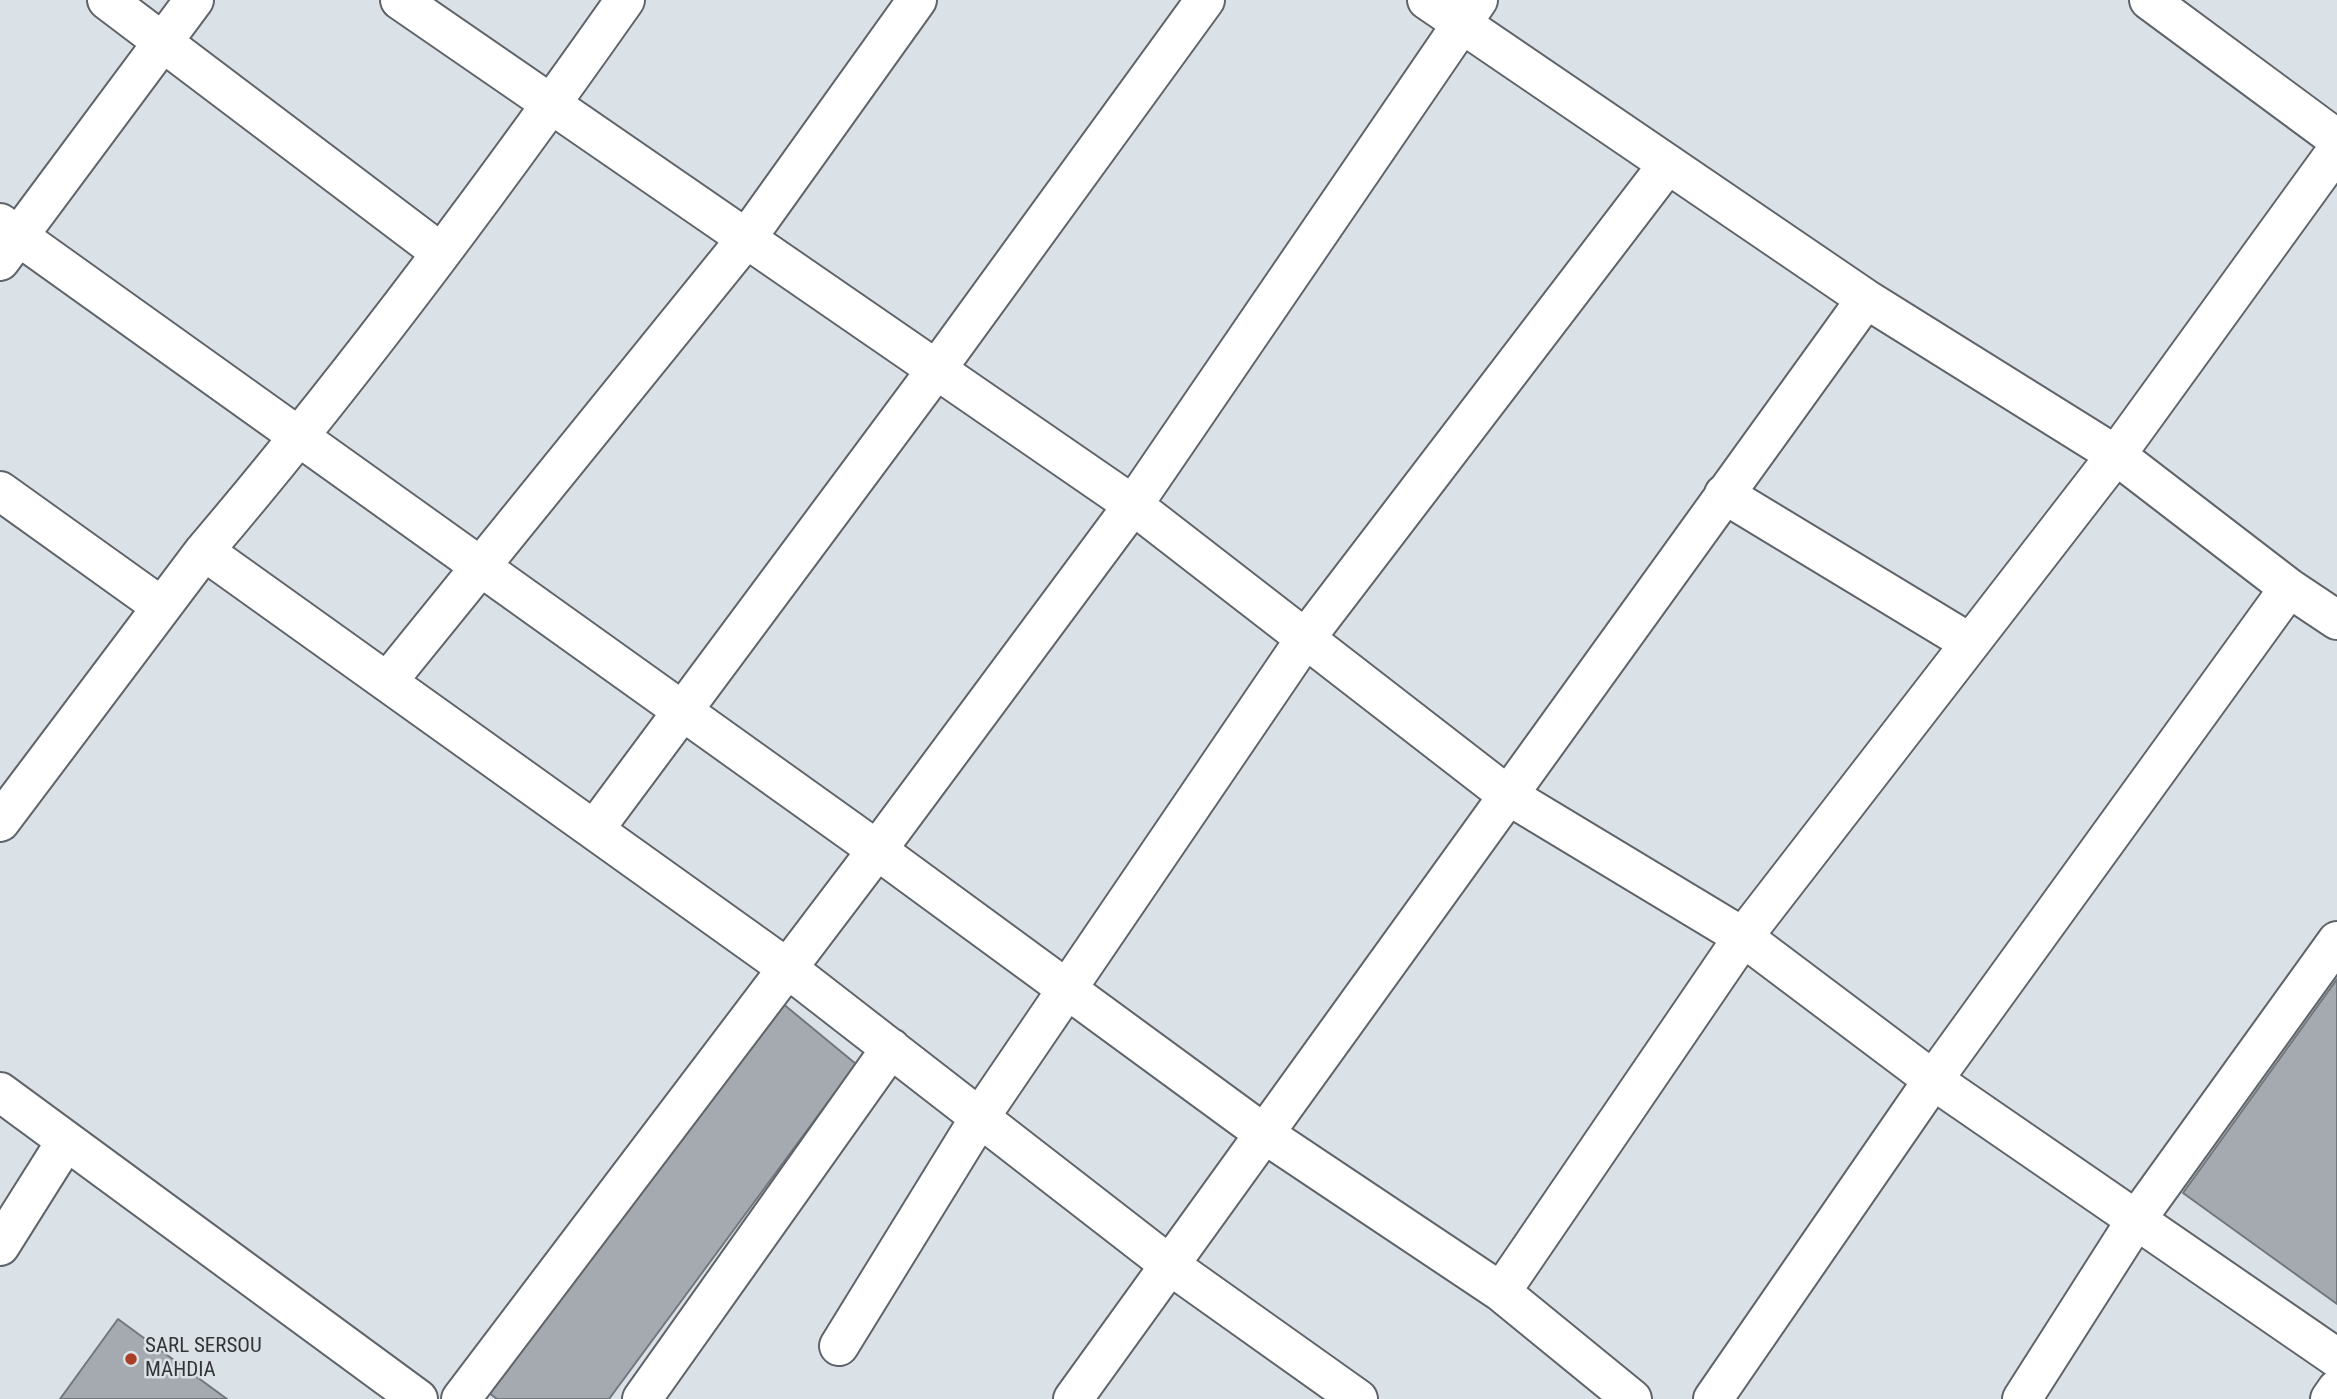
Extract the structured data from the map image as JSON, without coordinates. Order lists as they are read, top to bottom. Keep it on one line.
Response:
{"places":["SARL SERSOU MAHDIA"]}
